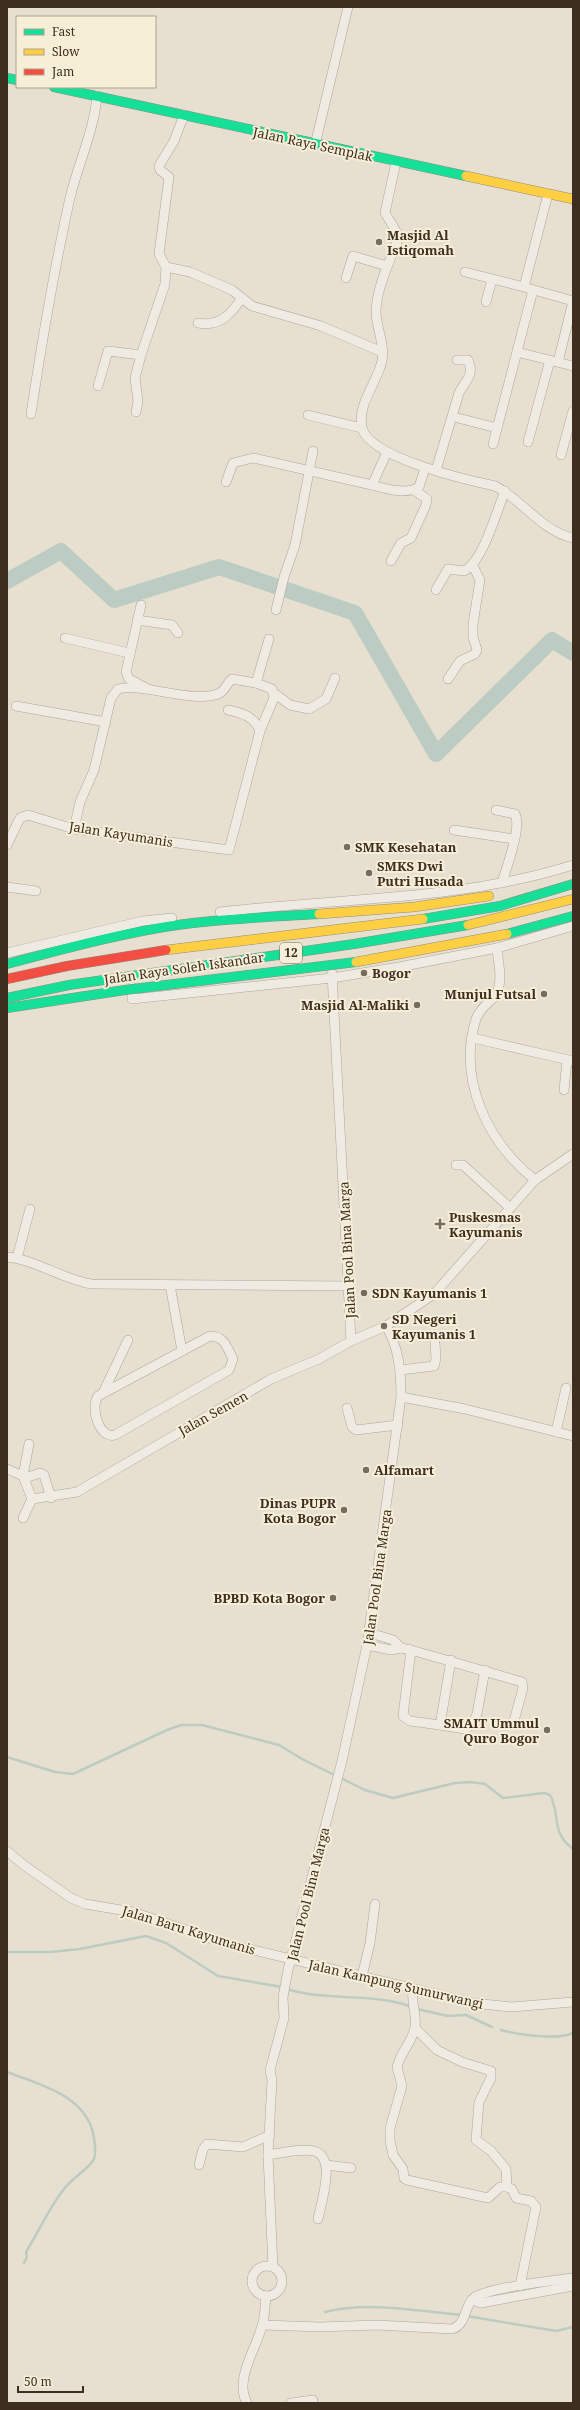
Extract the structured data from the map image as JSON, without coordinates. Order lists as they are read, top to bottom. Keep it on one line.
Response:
{"streets":{"main road":["Jalan Raya Semplak","12","Jalan Raya Soleh Iskandar"],"street":["Jalan Kayumanis","Jalan Pool Bina Marga","Jalan Semen","Jalan Baru Kayumanis","Jalan Kampung Sumurwangi"]},"crossings":[["Jalan Raya Soleh Iskandar","Jalan Pool Bina Marga"],["Jalan Pool Bina Marga","Jalan Semen"],["Jalan Pool Bina Marga","Jalan Baru Kayumanis"],["Jalan Pool Bina Marga","Jalan Kampung Sumurwangi"],["Jalan Baru Kayumanis","Jalan Kampung Sumurwangi"]],"places":{"other":["Masjid Al Istiqomah","SMK Kesehatan","SMKS Dwi Putri Husada","Bogor","Munjul Futsal","Masjid Al-Maliki","SDN Kayumanis 1","SD Negeri Kayumanis 1","Alfamart","Dinas PUPR Kota Bogor","BPBD Kota Bogor","SMAIT Ummul Quro Bogor"],"health":["Puskesmas Kayumanis"]},"legend":["Fast","Slow","Jam"],"scale_bar":"50 m"}
